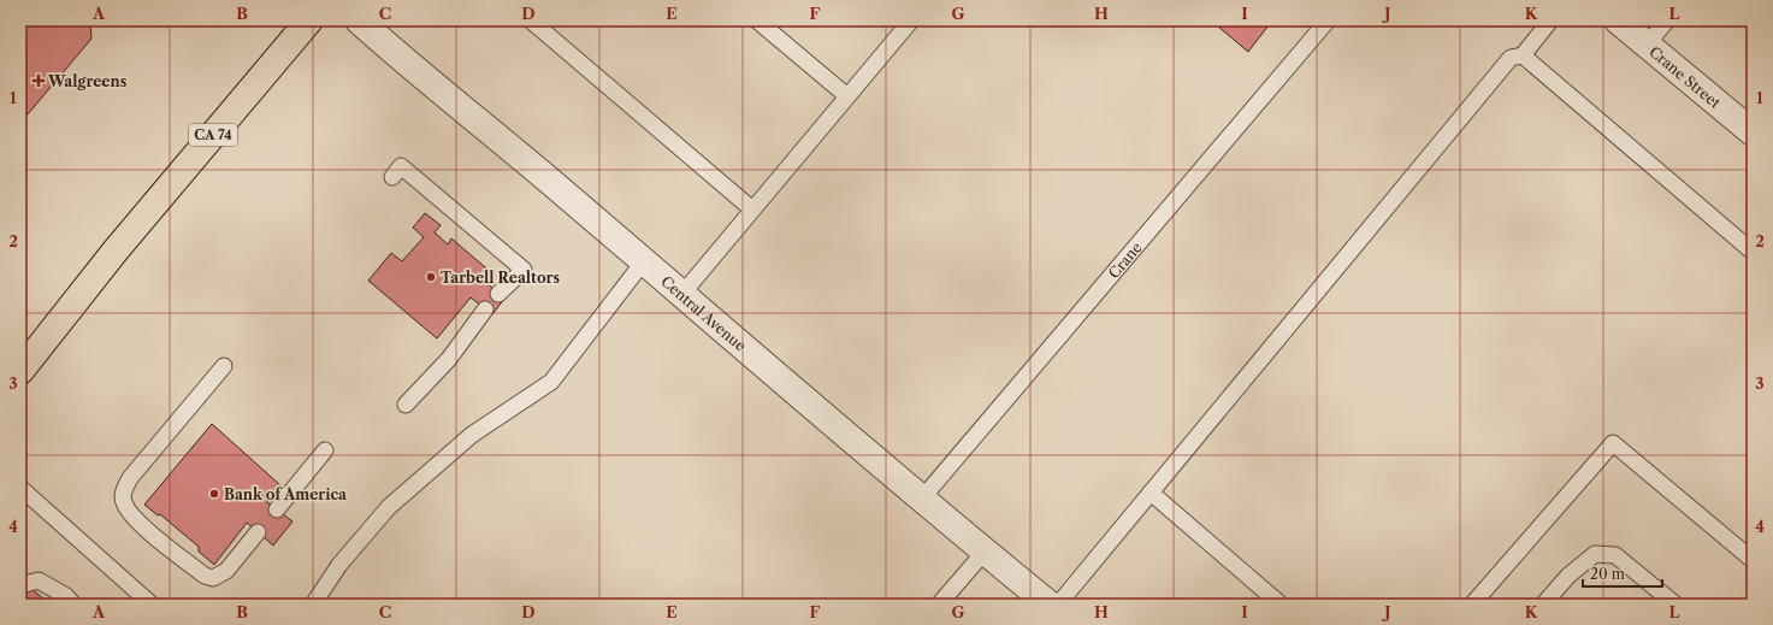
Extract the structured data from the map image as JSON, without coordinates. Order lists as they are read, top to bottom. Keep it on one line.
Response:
{"streets":{"main road":["CA 74"],"street":["Crane Street","Central Avenue"],"lane":["Crane"]},"crossings":[["Crane","Central Avenue"]],"places":{"health":["Walgreens"],"other":["Tarbell Realtors","Bank of America"]},"scale_bar":"20 m","grid":{"columns":["A","B","C","D","E","F","G","H","I","J","K","L"],"rows":["1","2","3","4"]}}
